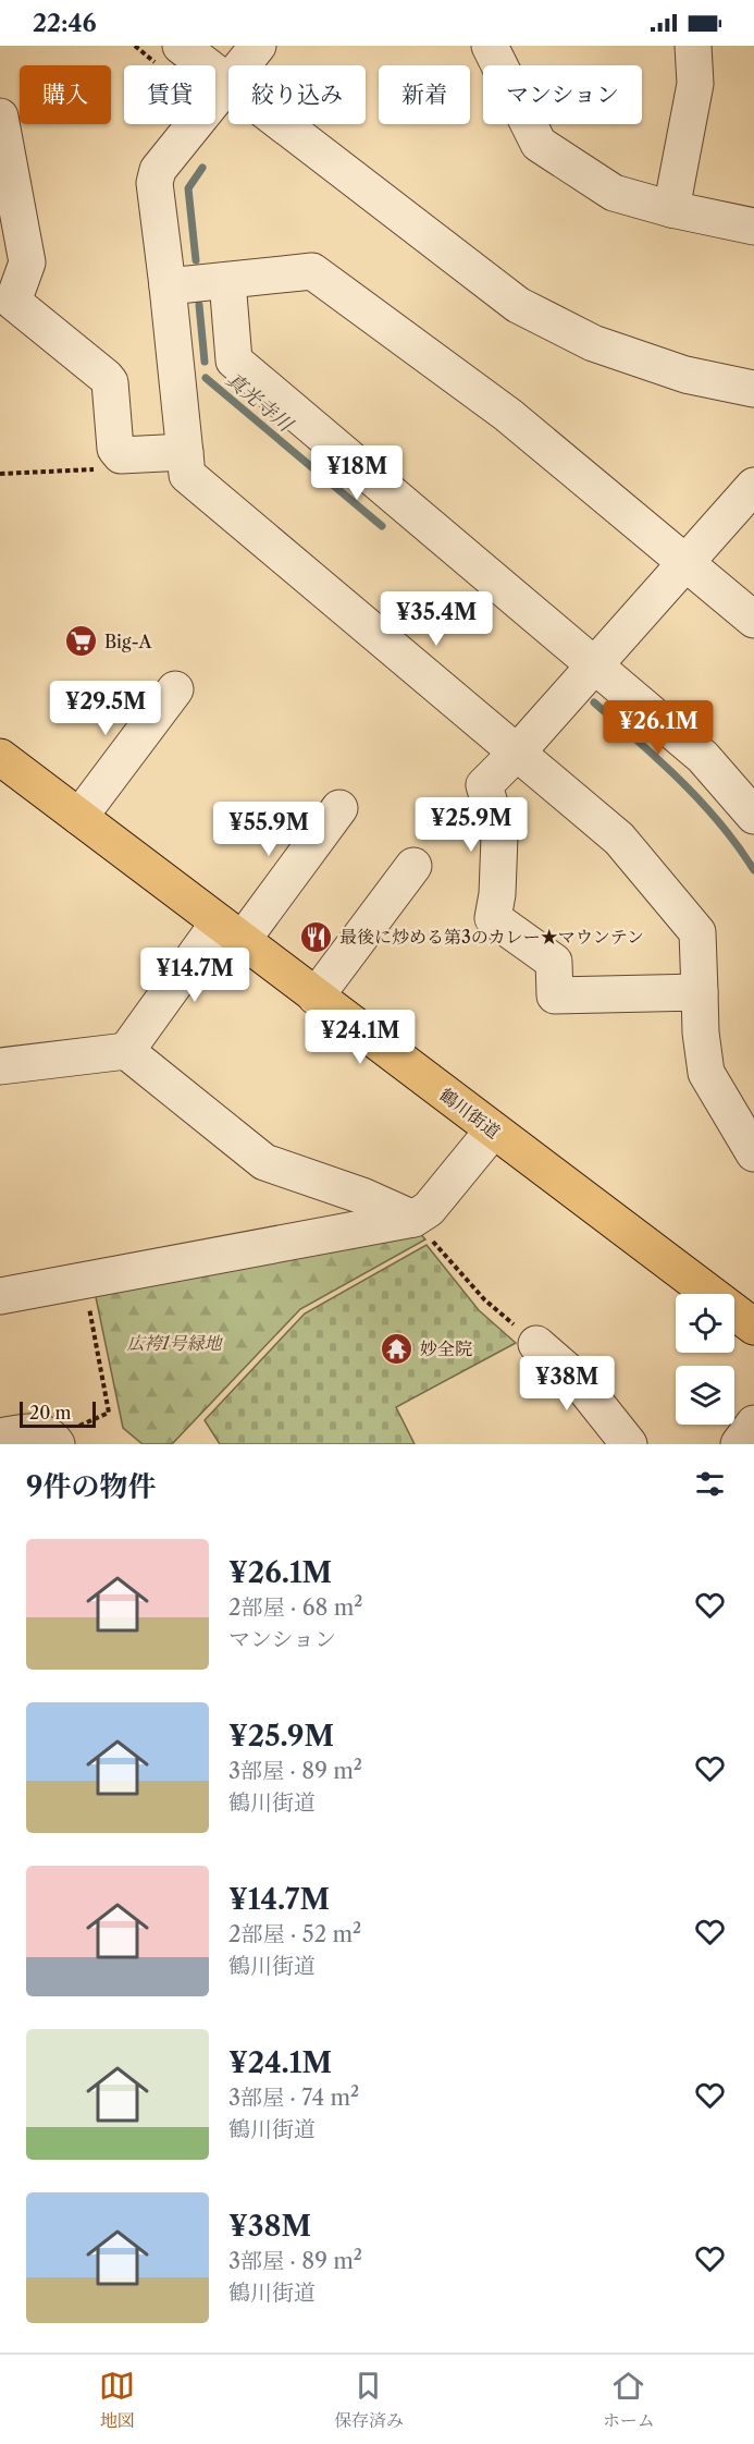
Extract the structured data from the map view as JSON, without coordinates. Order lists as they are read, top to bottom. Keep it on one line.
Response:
{"streets":{"main road":["鶴川街道"]},"water":["真光寺川"],"parks":["広袴1号緑地"],"places":{"supermarket":["Big-A"],"restaurant":["最後に炒める第3のカレー★マウンテン"],"temple":["妙全院"]},"scale_bar":"20 m","page":{"status":"22:46","chip":["購入","賃貸","絞り込み","新着","マンション"],"price":["¥18M","¥35.4M","¥29.5M","¥26.1M","¥25.9M","¥55.9M","¥14.7M","¥24.1M","¥38M"],"scale":"20 m","heading":"9件の物件","list":[{"name":"¥26.1M","note":"2部屋 · 68 m² · マンション"},{"name":"¥25.9M","note":"3部屋 · 89 m² · 鶴川街道"},{"name":"¥14.7M","note":"2部屋 · 52 m² · 鶴川街道"},{"name":"¥24.1M","note":"3部屋 · 74 m² · 鶴川街道"},{"name":"¥38M","note":"3部屋 · 89 m² · 鶴川街道"}],"tabs":["地図","保存済み","ホーム"]}}
